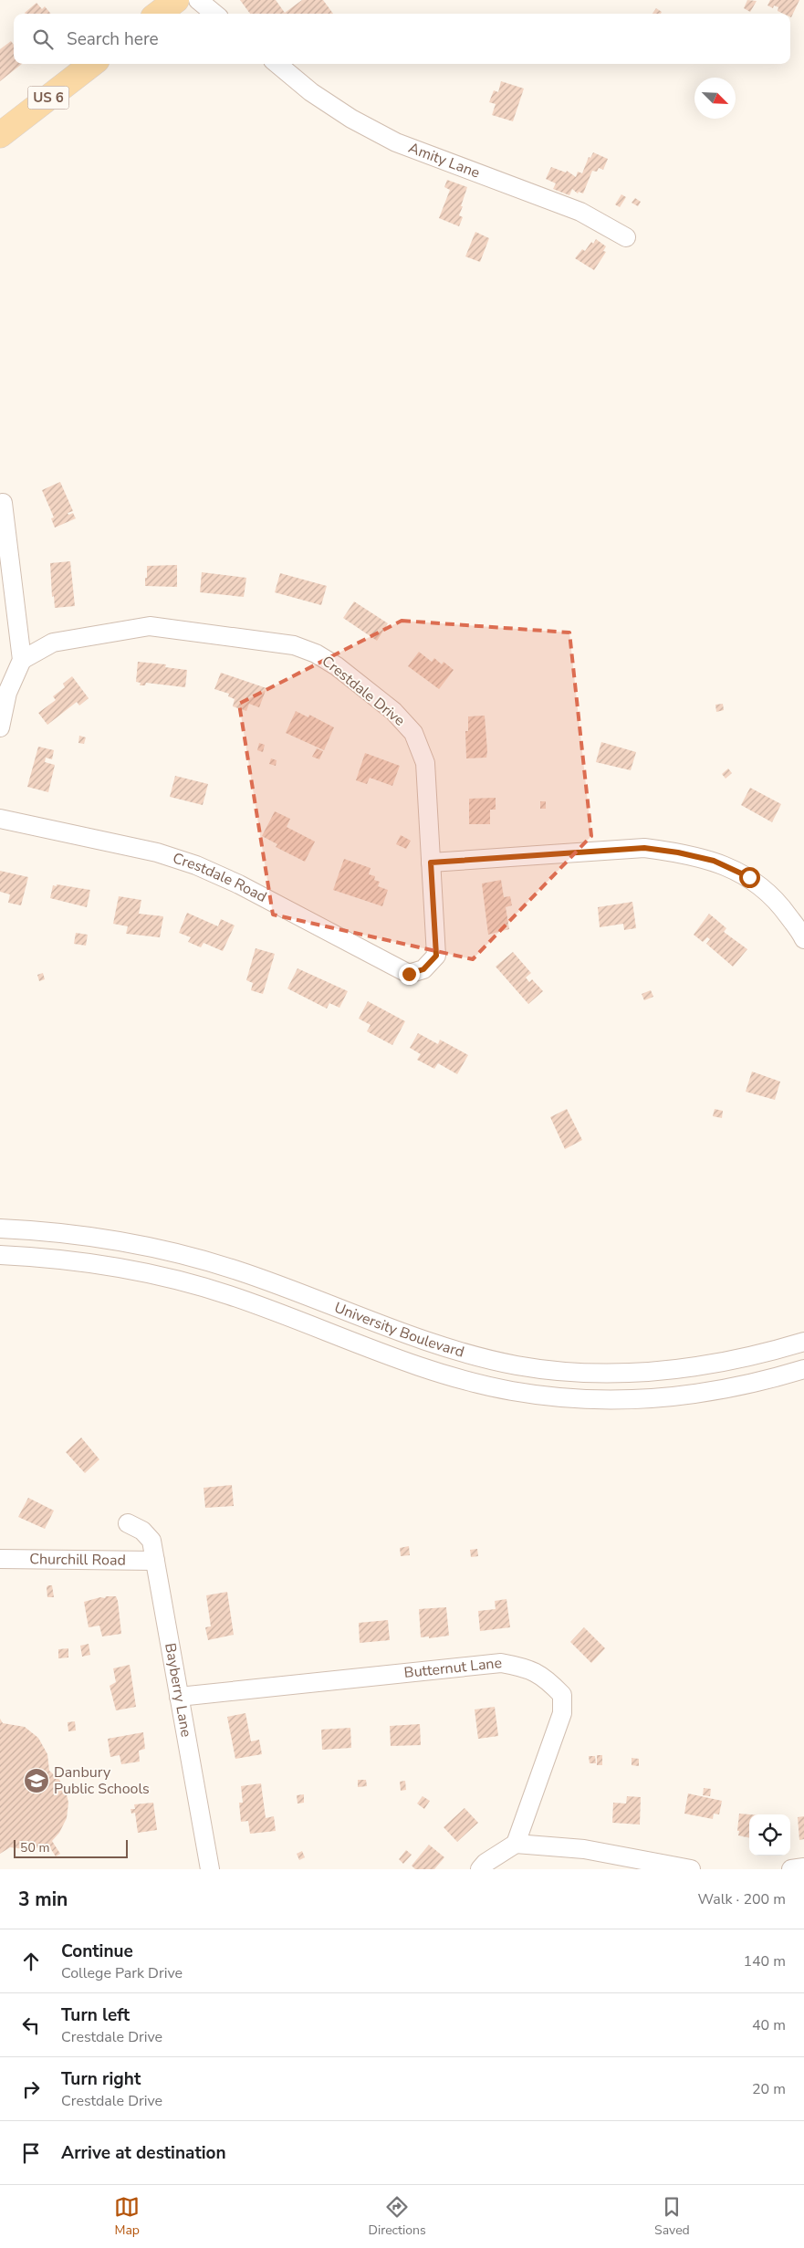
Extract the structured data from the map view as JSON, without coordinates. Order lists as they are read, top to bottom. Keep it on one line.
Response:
{"streets":{"main road":["US 6"],"street":["Amity Lane","Crestdale Drive","Crestdale Road","University Boulevard","Churchill Road","Butternut Lane","Bayberry Lane"]},"crossings":[["Crestdale Drive","Crestdale Road"],["Churchill Road","Bayberry Lane"],["Butternut Lane","Bayberry Lane"]],"places":{"school or university":["Danbury Public Schools"]},"scale_bar":"50 m","north":"bottom right","page":{"search":"Search here","scale":"50 m","heading":["3 min","Walk · 200 m"],"list":[["Continue","College Park Drive","140 m"],["Turn left","Crestdale Drive","40 m"],["Turn right","Crestdale Drive","20 m"],"Arrive at destination"],"nav":["Map","Directions","Saved"]}}
